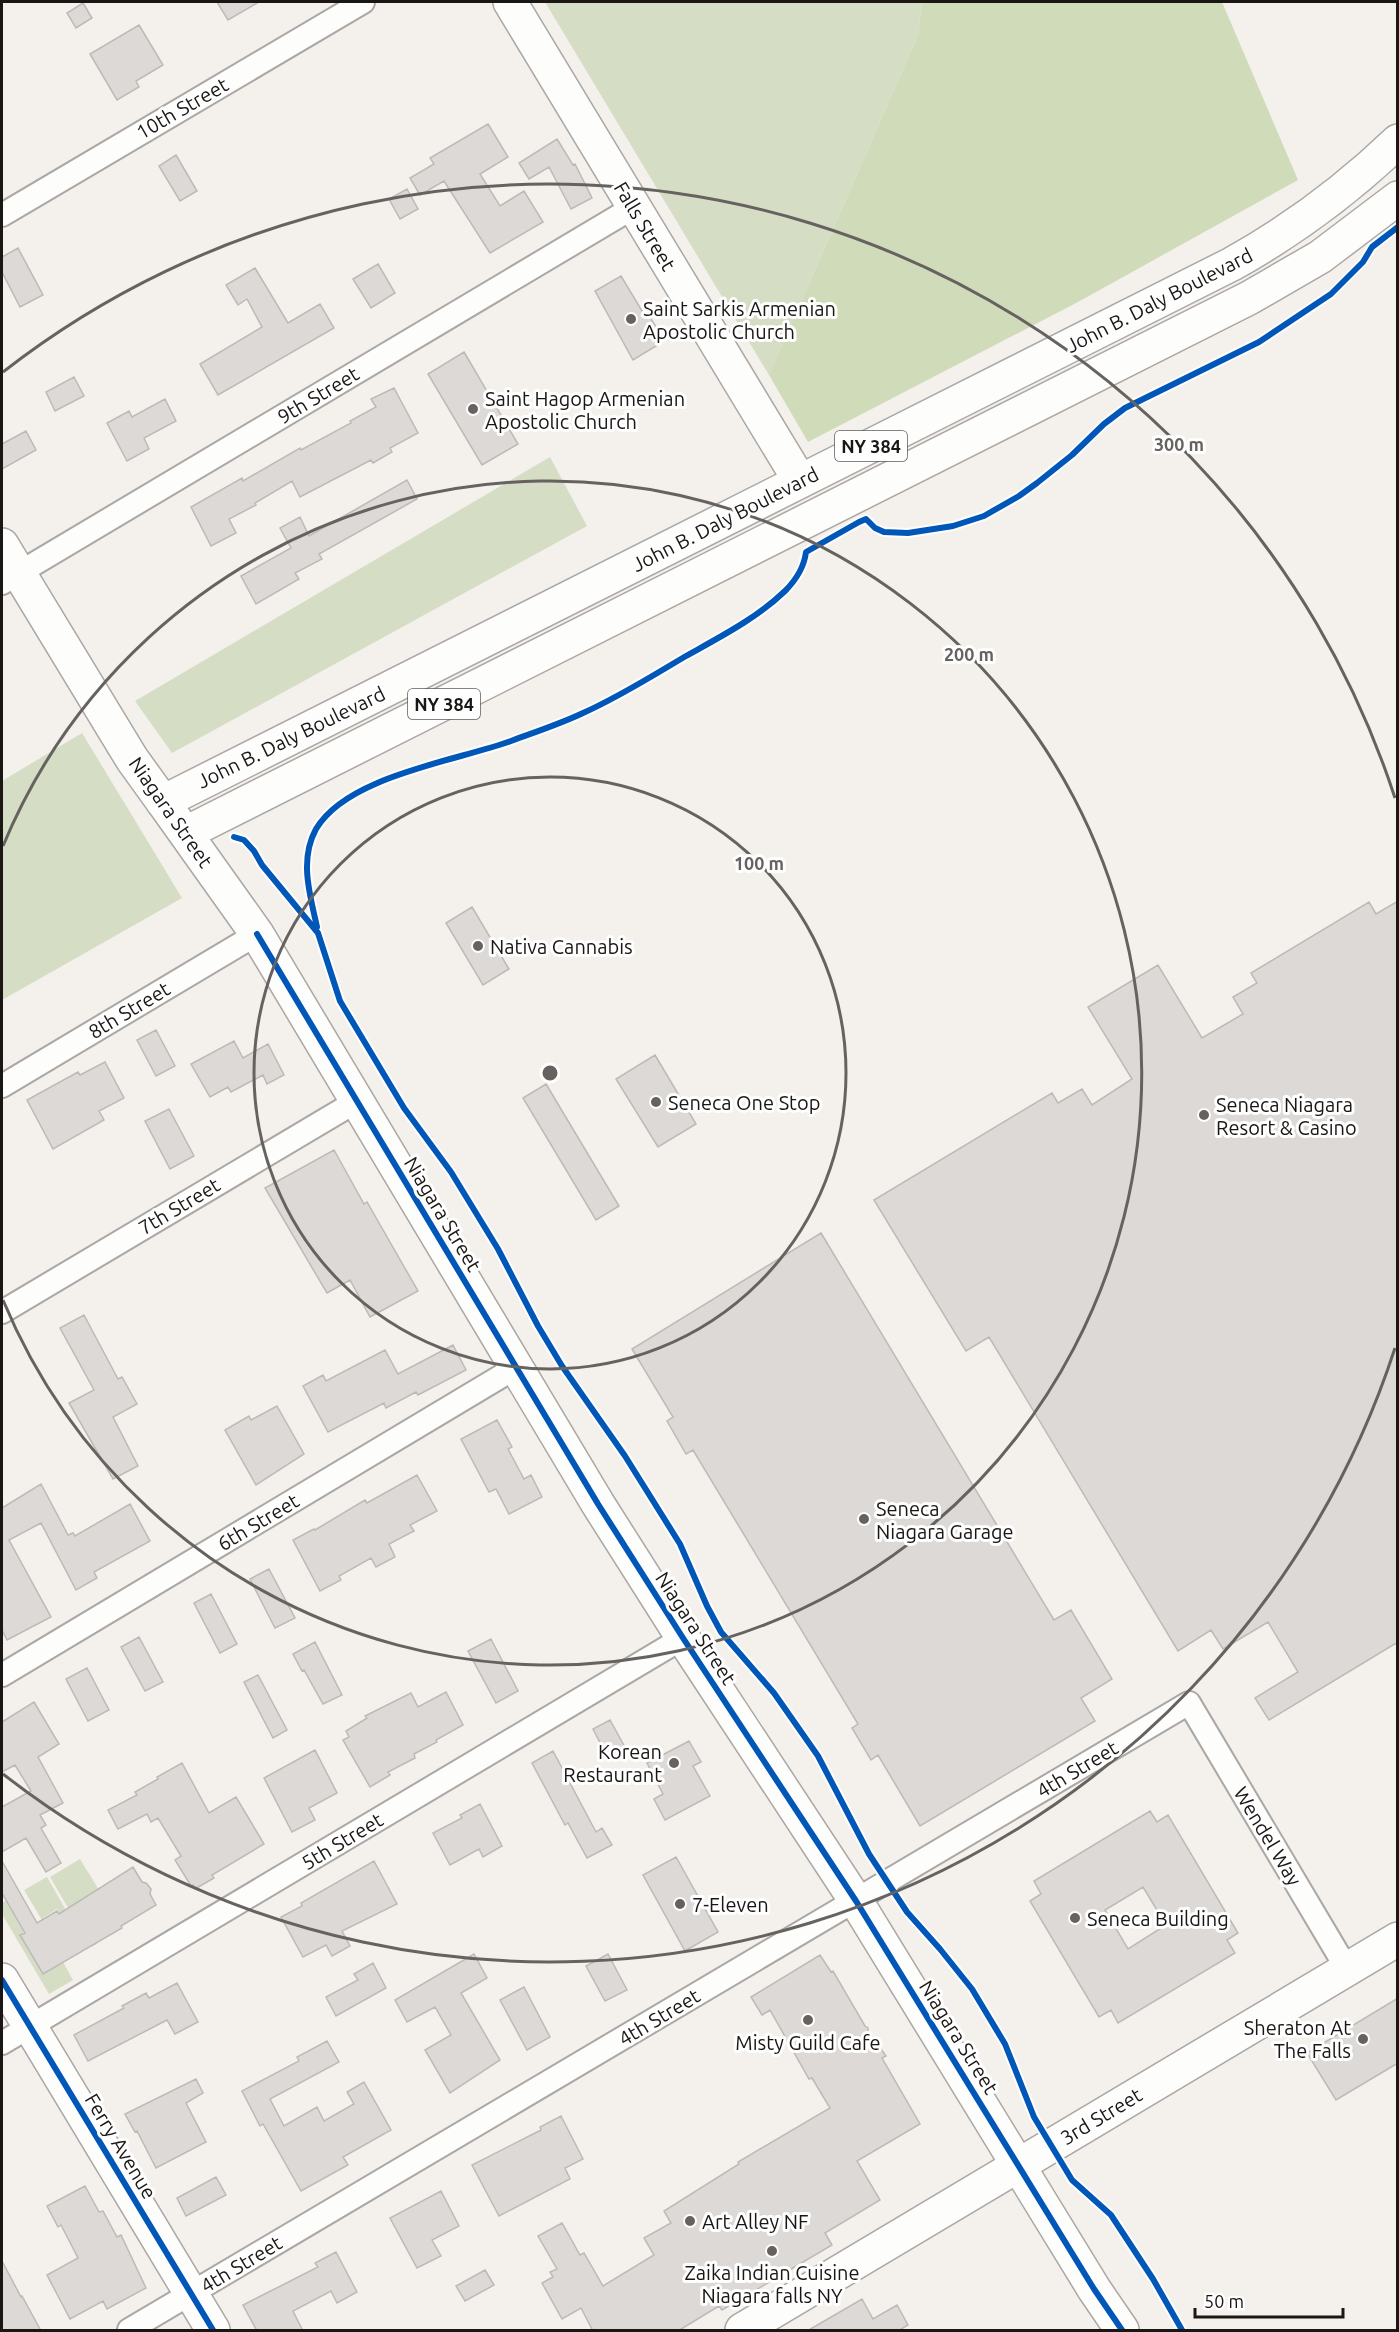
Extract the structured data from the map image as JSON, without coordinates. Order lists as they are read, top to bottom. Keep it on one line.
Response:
{"streets":{"main road":["Falls Street","John B. Daly Boulevard","NY 384","Niagara Street","3rd Street","Ferry Avenue"],"street":["10th Street","9th Street","8th Street","7th Street","6th Street","4th Street","Wendel Way","5th Street"]},"crossings":[["Falls Street","John B. Daly Boulevard"],["Falls Street","9th Street"],["John B. Daly Boulevard","Niagara Street"],["9th Street","Niagara Street"],["Niagara Street","8th Street"],["Niagara Street","7th Street"],["Niagara Street","6th Street"],["Niagara Street","4th Street"],["Niagara Street","5th Street"],["Niagara Street","3rd Street"],["4th Street","Wendel Way"],["4th Street","Ferry Avenue"],["Wendel Way","3rd Street"],["5th Street","Ferry Avenue"]],"places":["Saint Sarkis Armenian Apostolic Church","Saint Hagop Armenian Apostolic Church","Nativa Cannabis","Seneca One Stop","Seneca Niagara Resort & Casino","Seneca Niagara Garage","Korean Restaurant","7-Eleven","Seneca Building","Misty Guild Cafe","Sheraton At The Falls","Art Alley NF","Zaika Indian Cuisine Niagara falls NY"],"scale_bar":"50 m","rings":["300 m","200 m","100 m"]}
